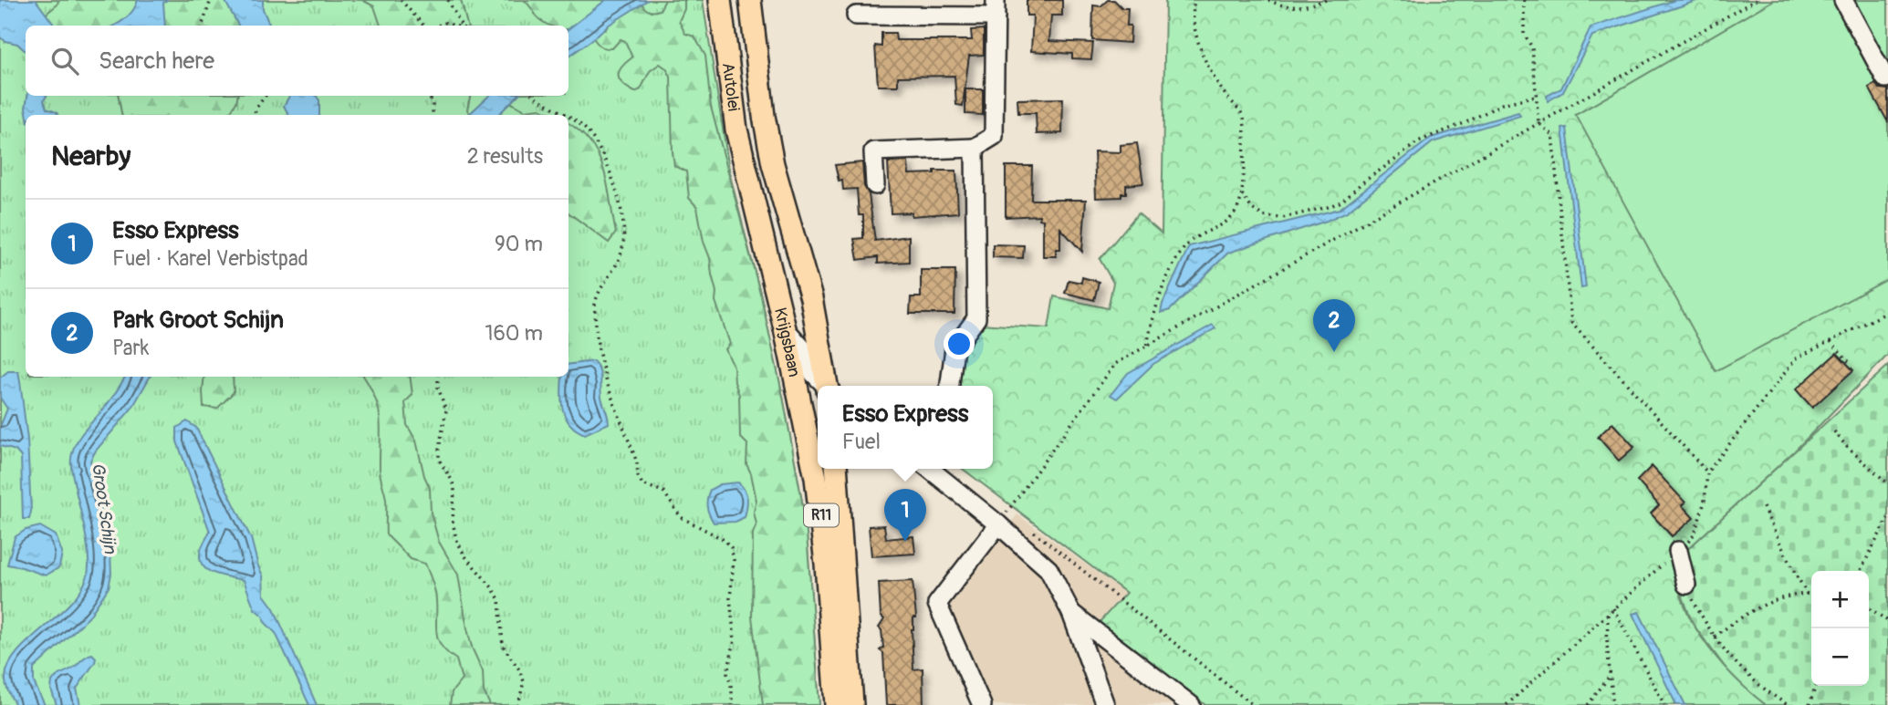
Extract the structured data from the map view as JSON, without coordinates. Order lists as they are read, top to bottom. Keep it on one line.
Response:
{"streets":{"main road":["Autolei","Krijgsbaan","R11"]},"crossings":[["Autolei","Krijgsbaan"]],"water":["Groot Schijn"],"page":{"search":"Search here","heading":["Nearby","2 results"],"list":[{"mark":"1","name":"Esso Express","note":"Fuel · Karel Verbistpad","value":"90 m"},{"mark":"2","name":"Park Groot Schijn","note":"Park","value":"160 m"}],"pins":["2","1"],"popup":["Esso Express","Fuel"],"map_buttons":["+","−"]}}
